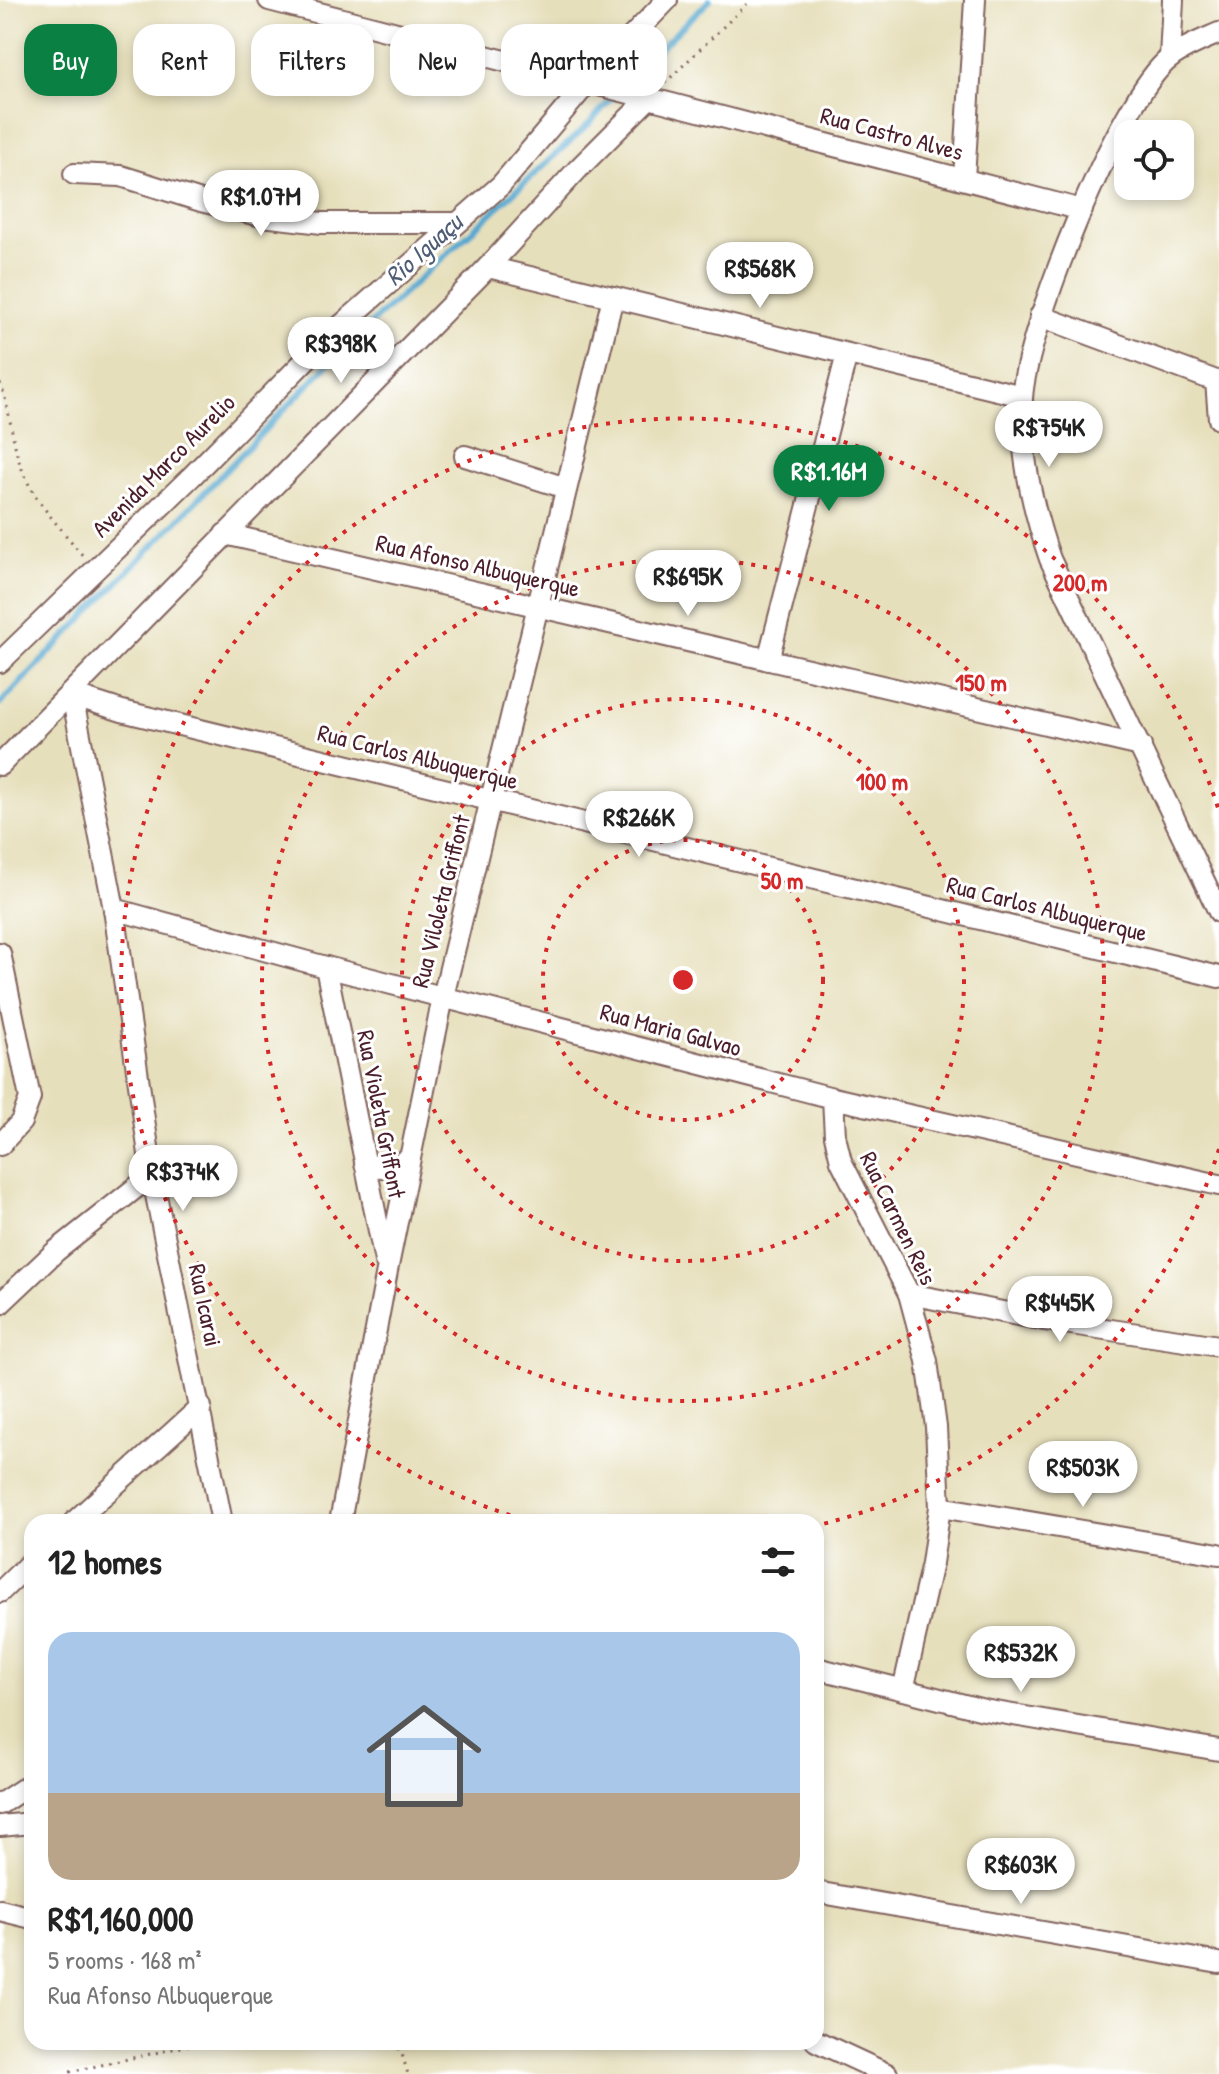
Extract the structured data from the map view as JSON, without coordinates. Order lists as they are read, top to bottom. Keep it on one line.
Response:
{"streets":{"street":["Rua Castro Alves","Avenida Marco Aurelio","Rua Afonso Albuquerque","Rua Carlos Albuquerque","Rua Viloleta Griffont","Rua Maria Galvao","Rua Violeta Griffont","Rua Carmen Reis","Rua Icarai"]},"crossings":[["Rua Afonso Albuquerque","Rua Viloleta Griffont"],["Rua Carlos Albuquerque","Rua Viloleta Griffont"],["Rua Carlos Albuquerque","Rua Icarai"],["Rua Viloleta Griffont","Rua Maria Galvao"],["Rua Viloleta Griffont","Rua Violeta Griffont"],["Rua Maria Galvao","Rua Violeta Griffont"],["Rua Maria Galvao","Rua Carmen Reis"],["Rua Maria Galvao","Rua Icarai"]],"water":["Rio Iguaçu"],"page":{"chip":["Buy","Rent","Filters","New","Apartment"],"price":["R$1.07M","R$568K","R$398K","R$754K","R$1.16M","R$695K","R$266K","R$374K","R$445K","R$503K","R$532K","R$603K"],"heading":"12 homes","list":[{"name":"R$1,160,000","note":"5 rooms · 168 m² · Rua Afonso Albuquerque"}]},"rings":["200 m","150 m","100 m","50 m"]}
